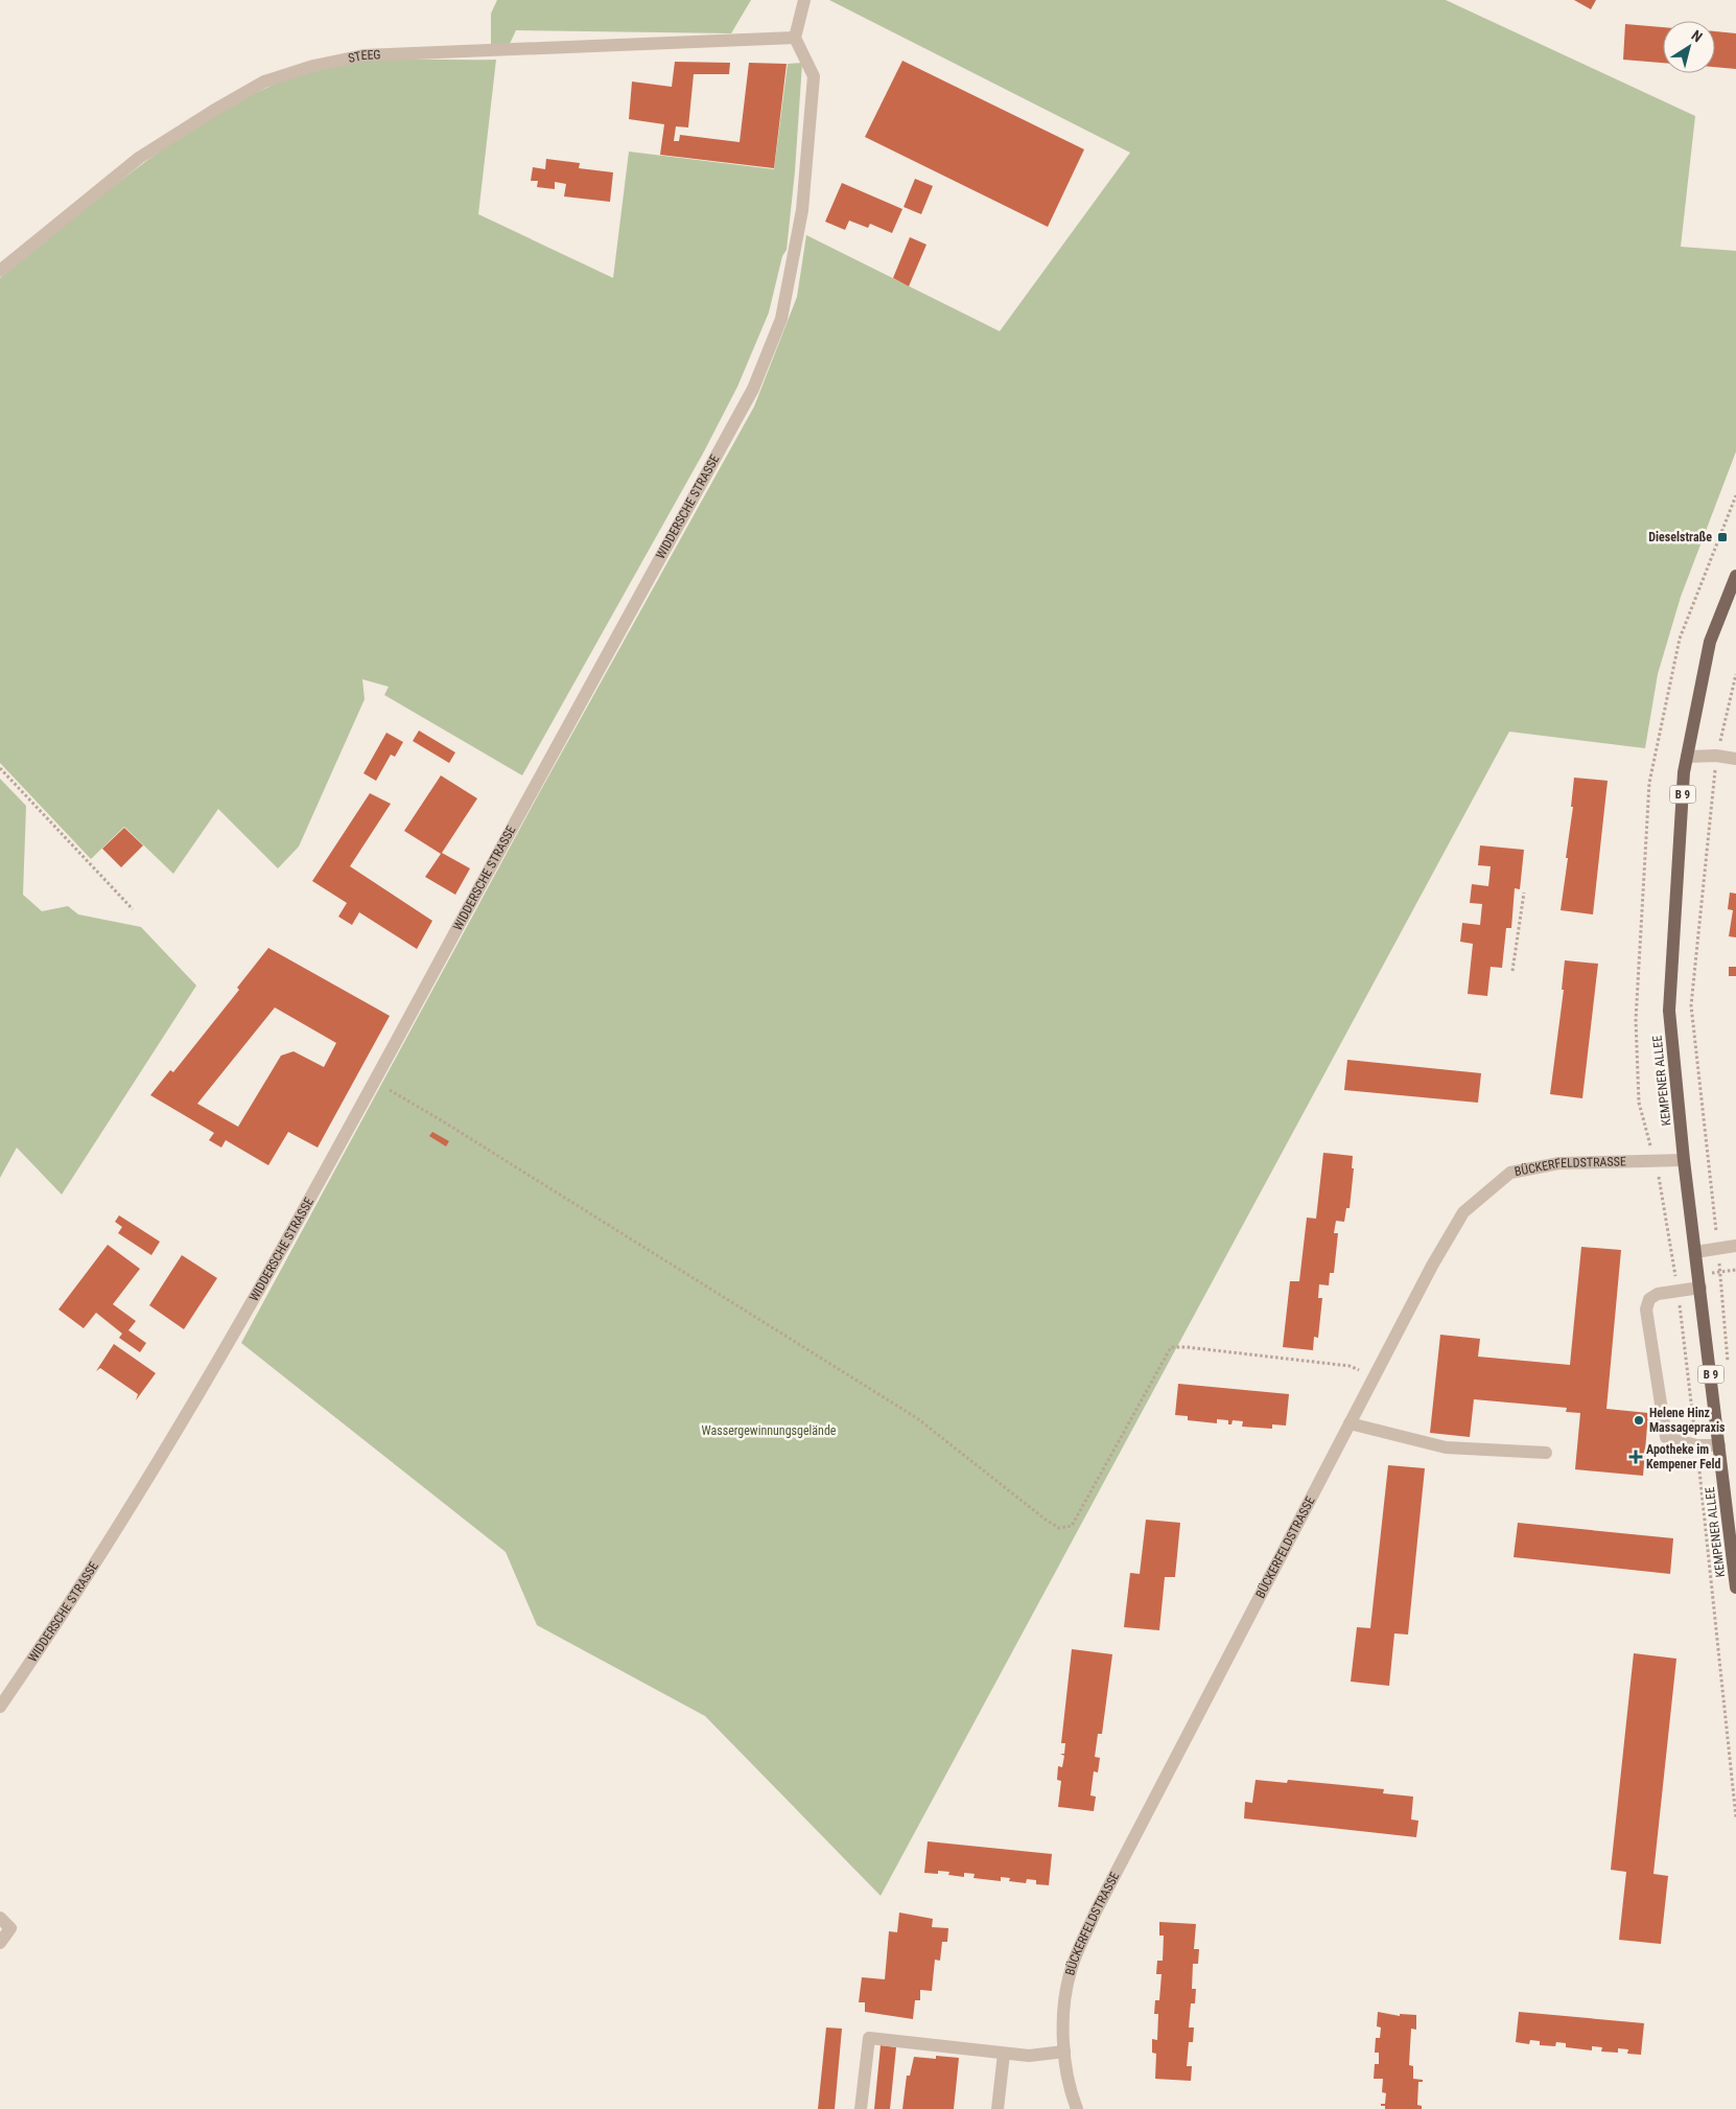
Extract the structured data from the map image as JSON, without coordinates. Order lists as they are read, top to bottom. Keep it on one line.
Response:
{"streets":{"main road":["B 9","KEMPENER ALLEE"],"street":["STEEG","WIDDERSCHE STRASSE","BÜCKERFELDSTRASSE"]},"crossings":[["STEEG","WIDDERSCHE STRASSE"],["KEMPENER ALLEE","BÜCKERFELDSTRASSE"]],"parks":["Wassergewinnungsgelände"],"places":{"transit":["Dieselstraße"],"other":["Helene Hinz Massagepraxis"],"health":["Apotheke im Kempener Feld"]},"north":"top right"}
